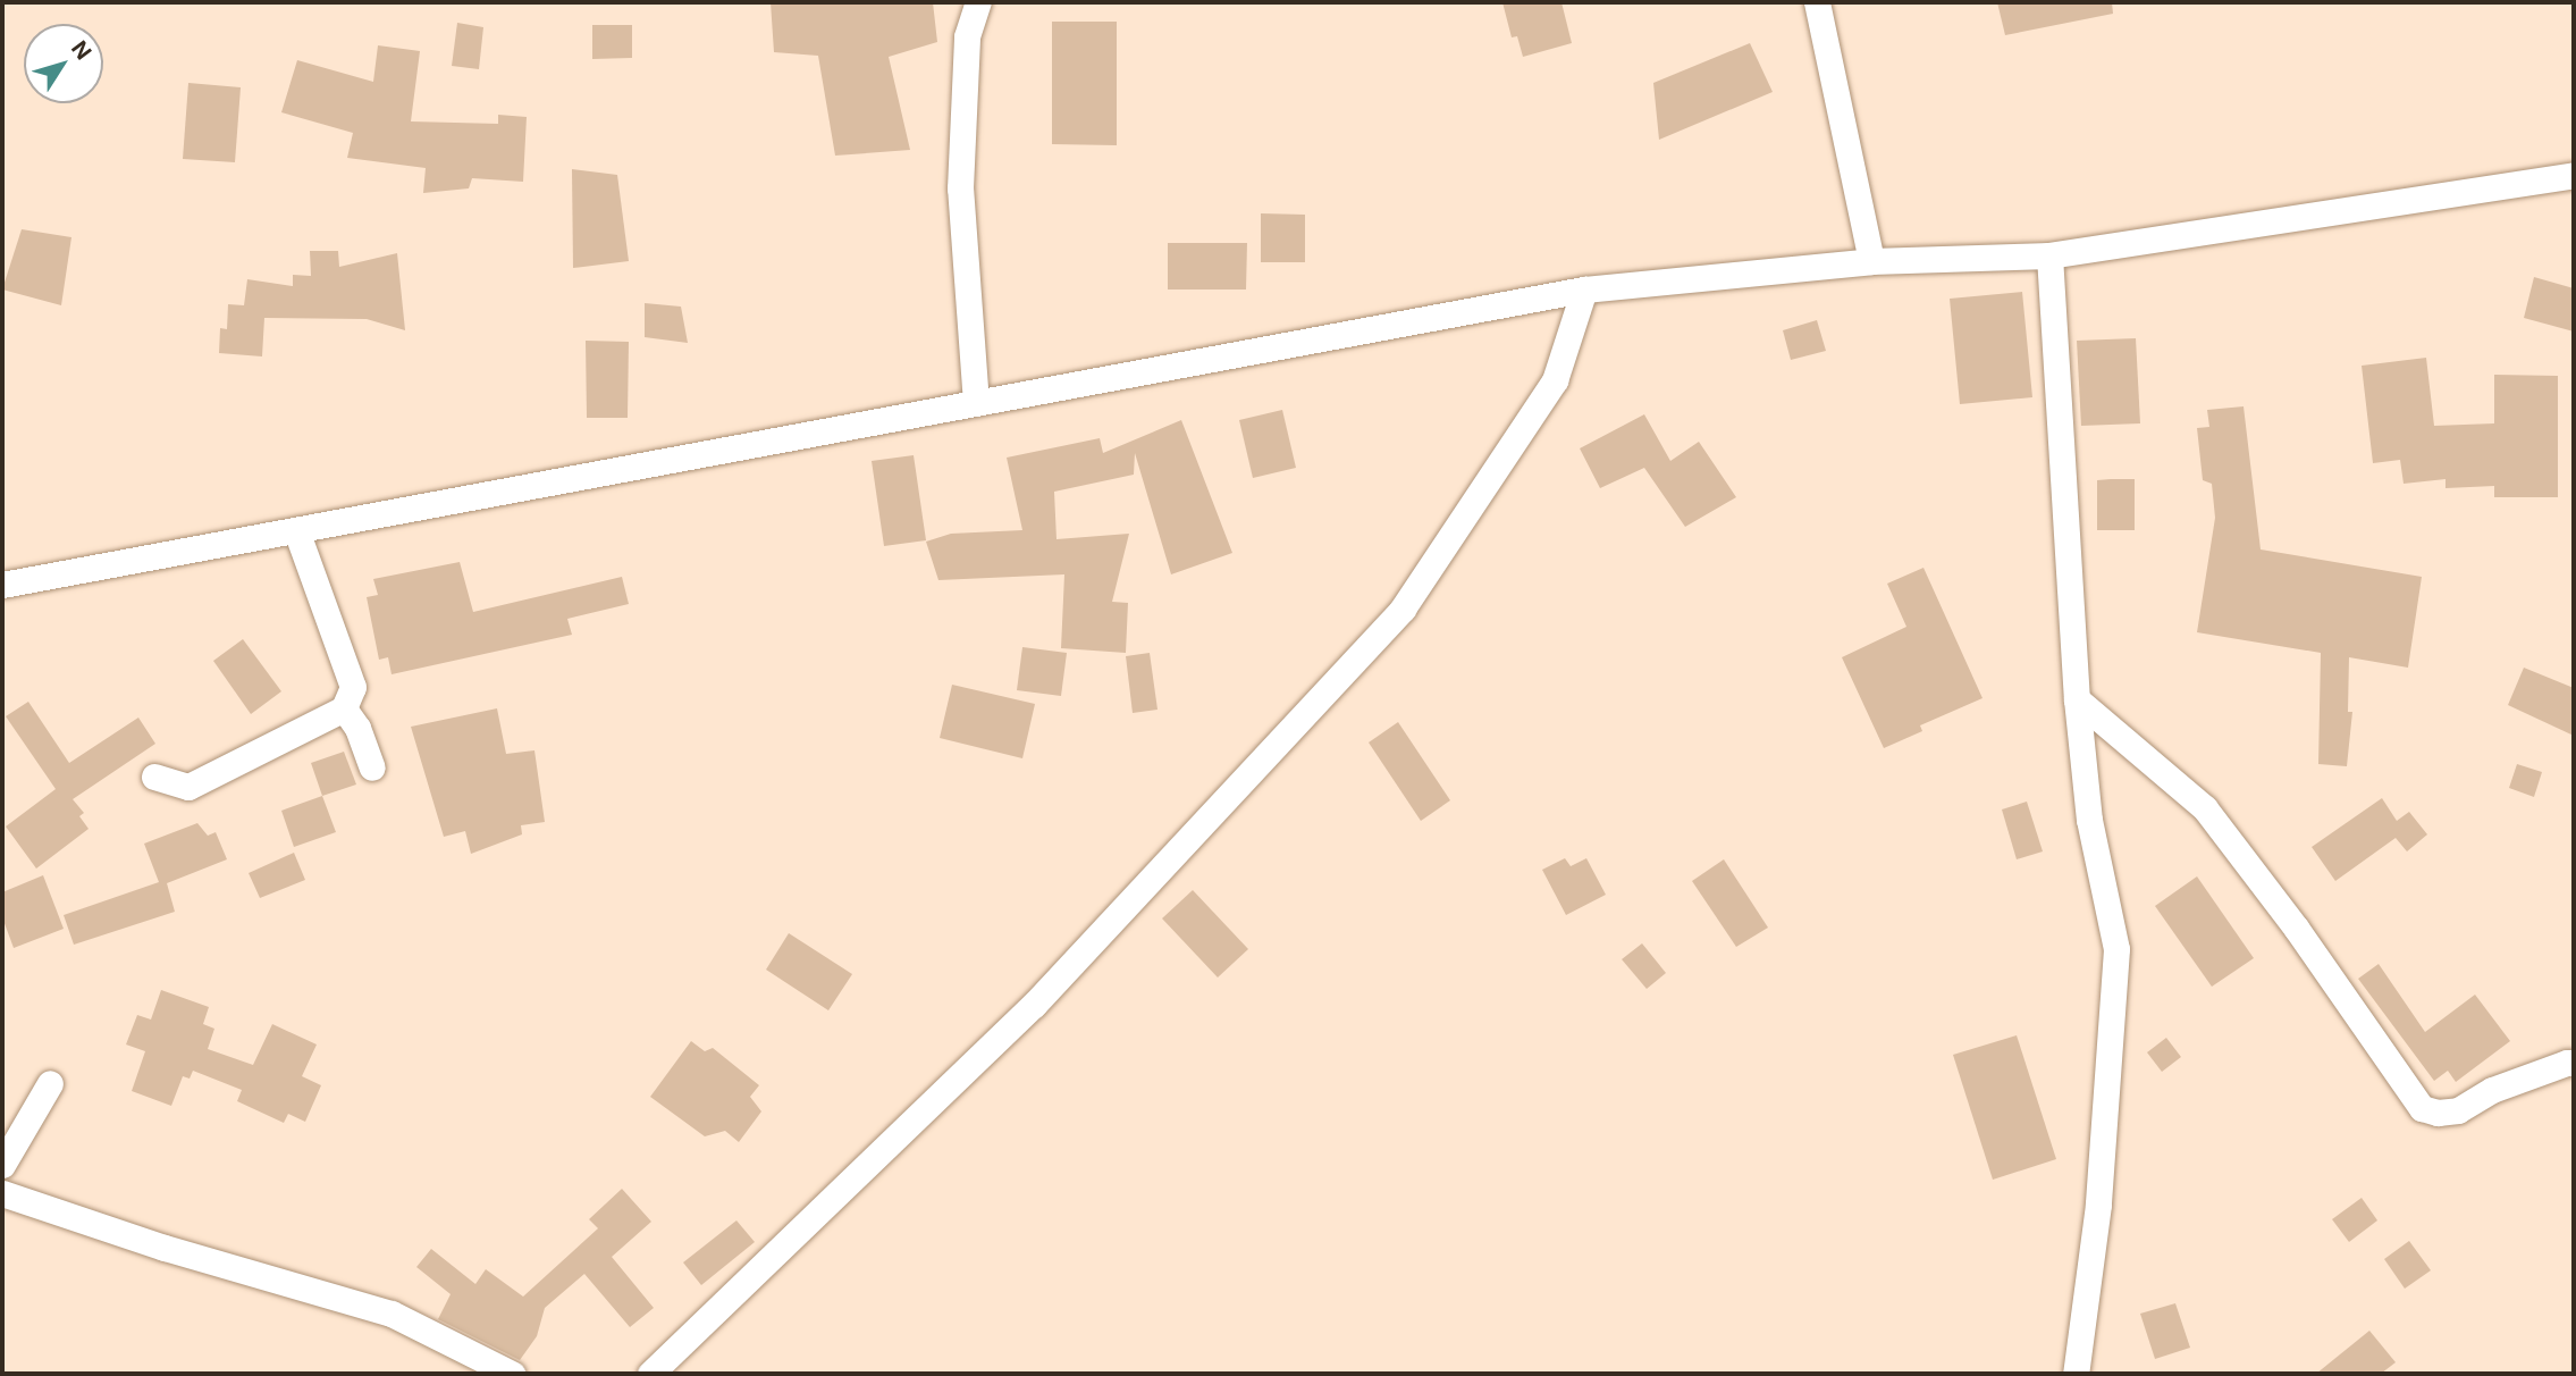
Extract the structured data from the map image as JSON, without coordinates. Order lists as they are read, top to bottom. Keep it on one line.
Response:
{"north":"top right"}
